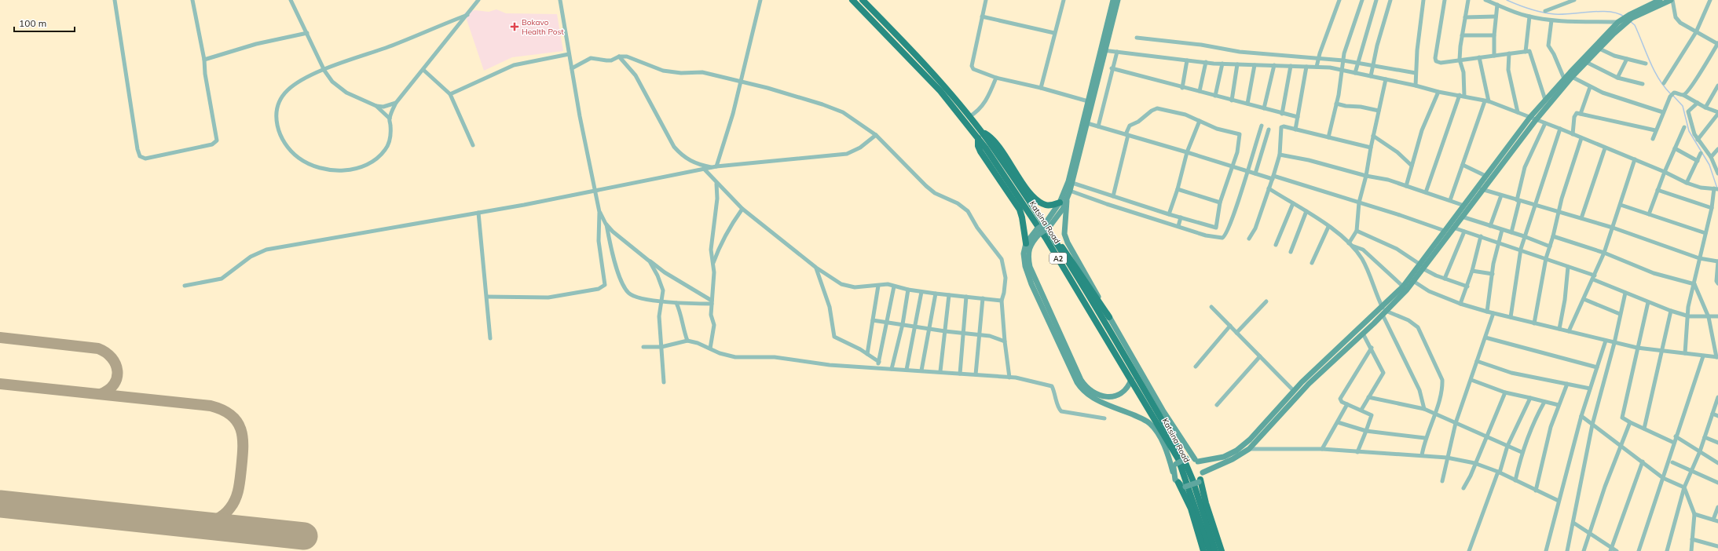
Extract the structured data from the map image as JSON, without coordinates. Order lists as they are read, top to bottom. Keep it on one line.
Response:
{"streets":{"highway":["Katsina Road","A2"]},"places":{"health":["Bokavo Health Post"]},"scale_bar":"100 m"}
